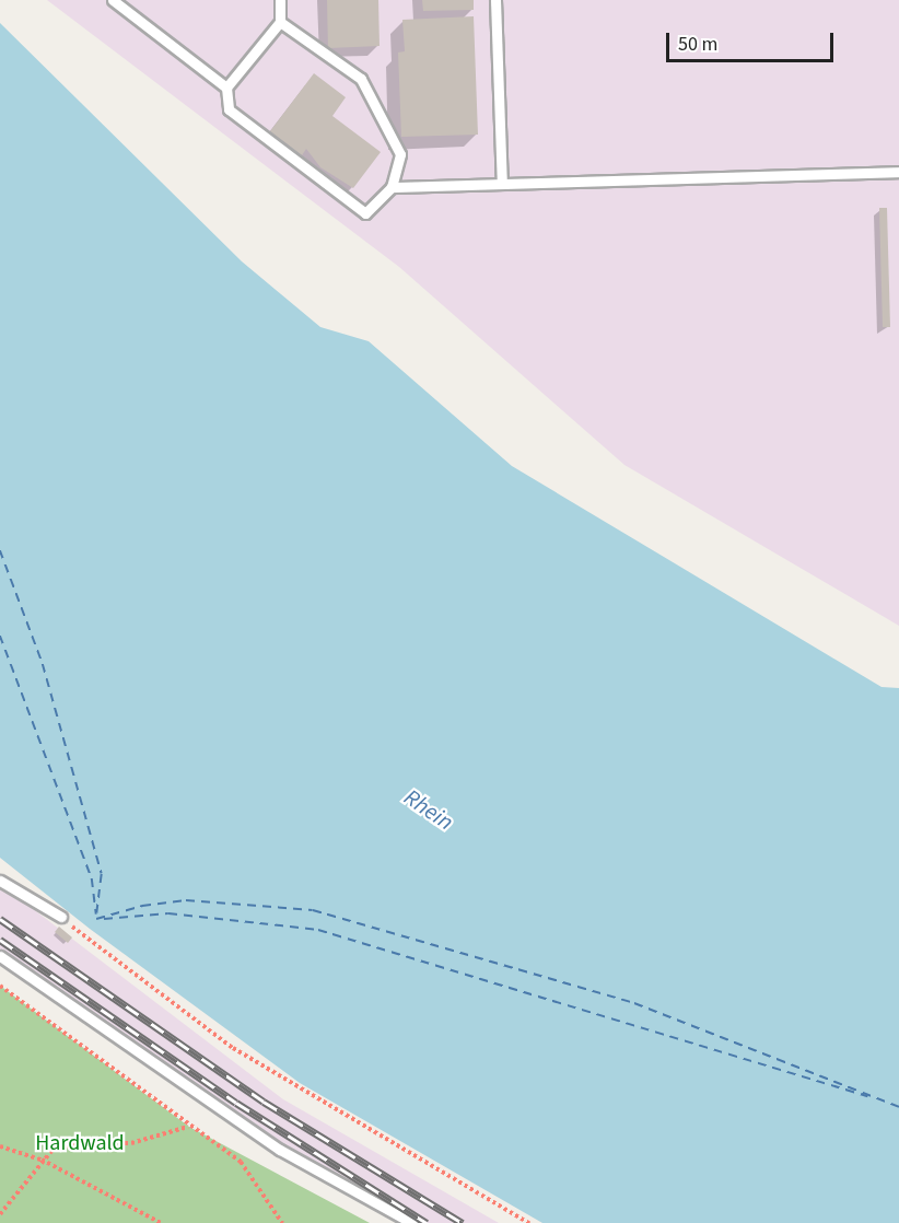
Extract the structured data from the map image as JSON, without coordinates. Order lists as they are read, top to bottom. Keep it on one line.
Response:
{"water":["Rhein"],"parks":["Hardwald"],"scale_bar":"50 m"}
